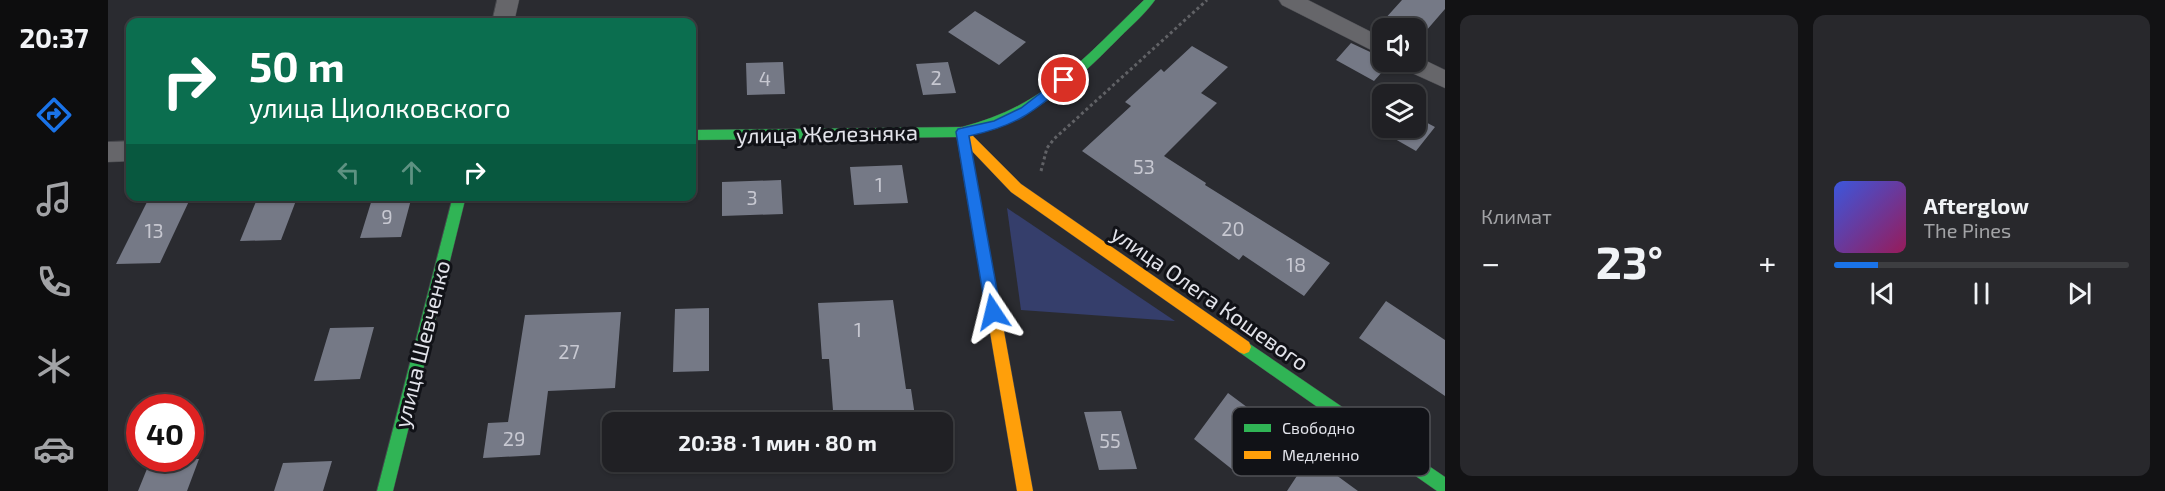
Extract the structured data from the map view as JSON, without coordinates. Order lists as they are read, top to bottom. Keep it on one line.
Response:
{"streets":{"street":["улица Железняка","улица Олега Кошевого","улица Шевченко"]},"crossings":[["улица Железняка","улица Олега Кошевого"]],"house_numbers":["2","4","53","1","3","9","20","13","18","1","27","29","55"],"legend":["Свободно","Медленно"],"page":{"tabs":"20:37","tile":"Климат","turn":["50 m","улица Циолковского"],"song":["Afterglow","The Pines"],"heat":["−","23°","+"],"limit":"40","trip":"20:38 · 1 мин · 80 m"}}
